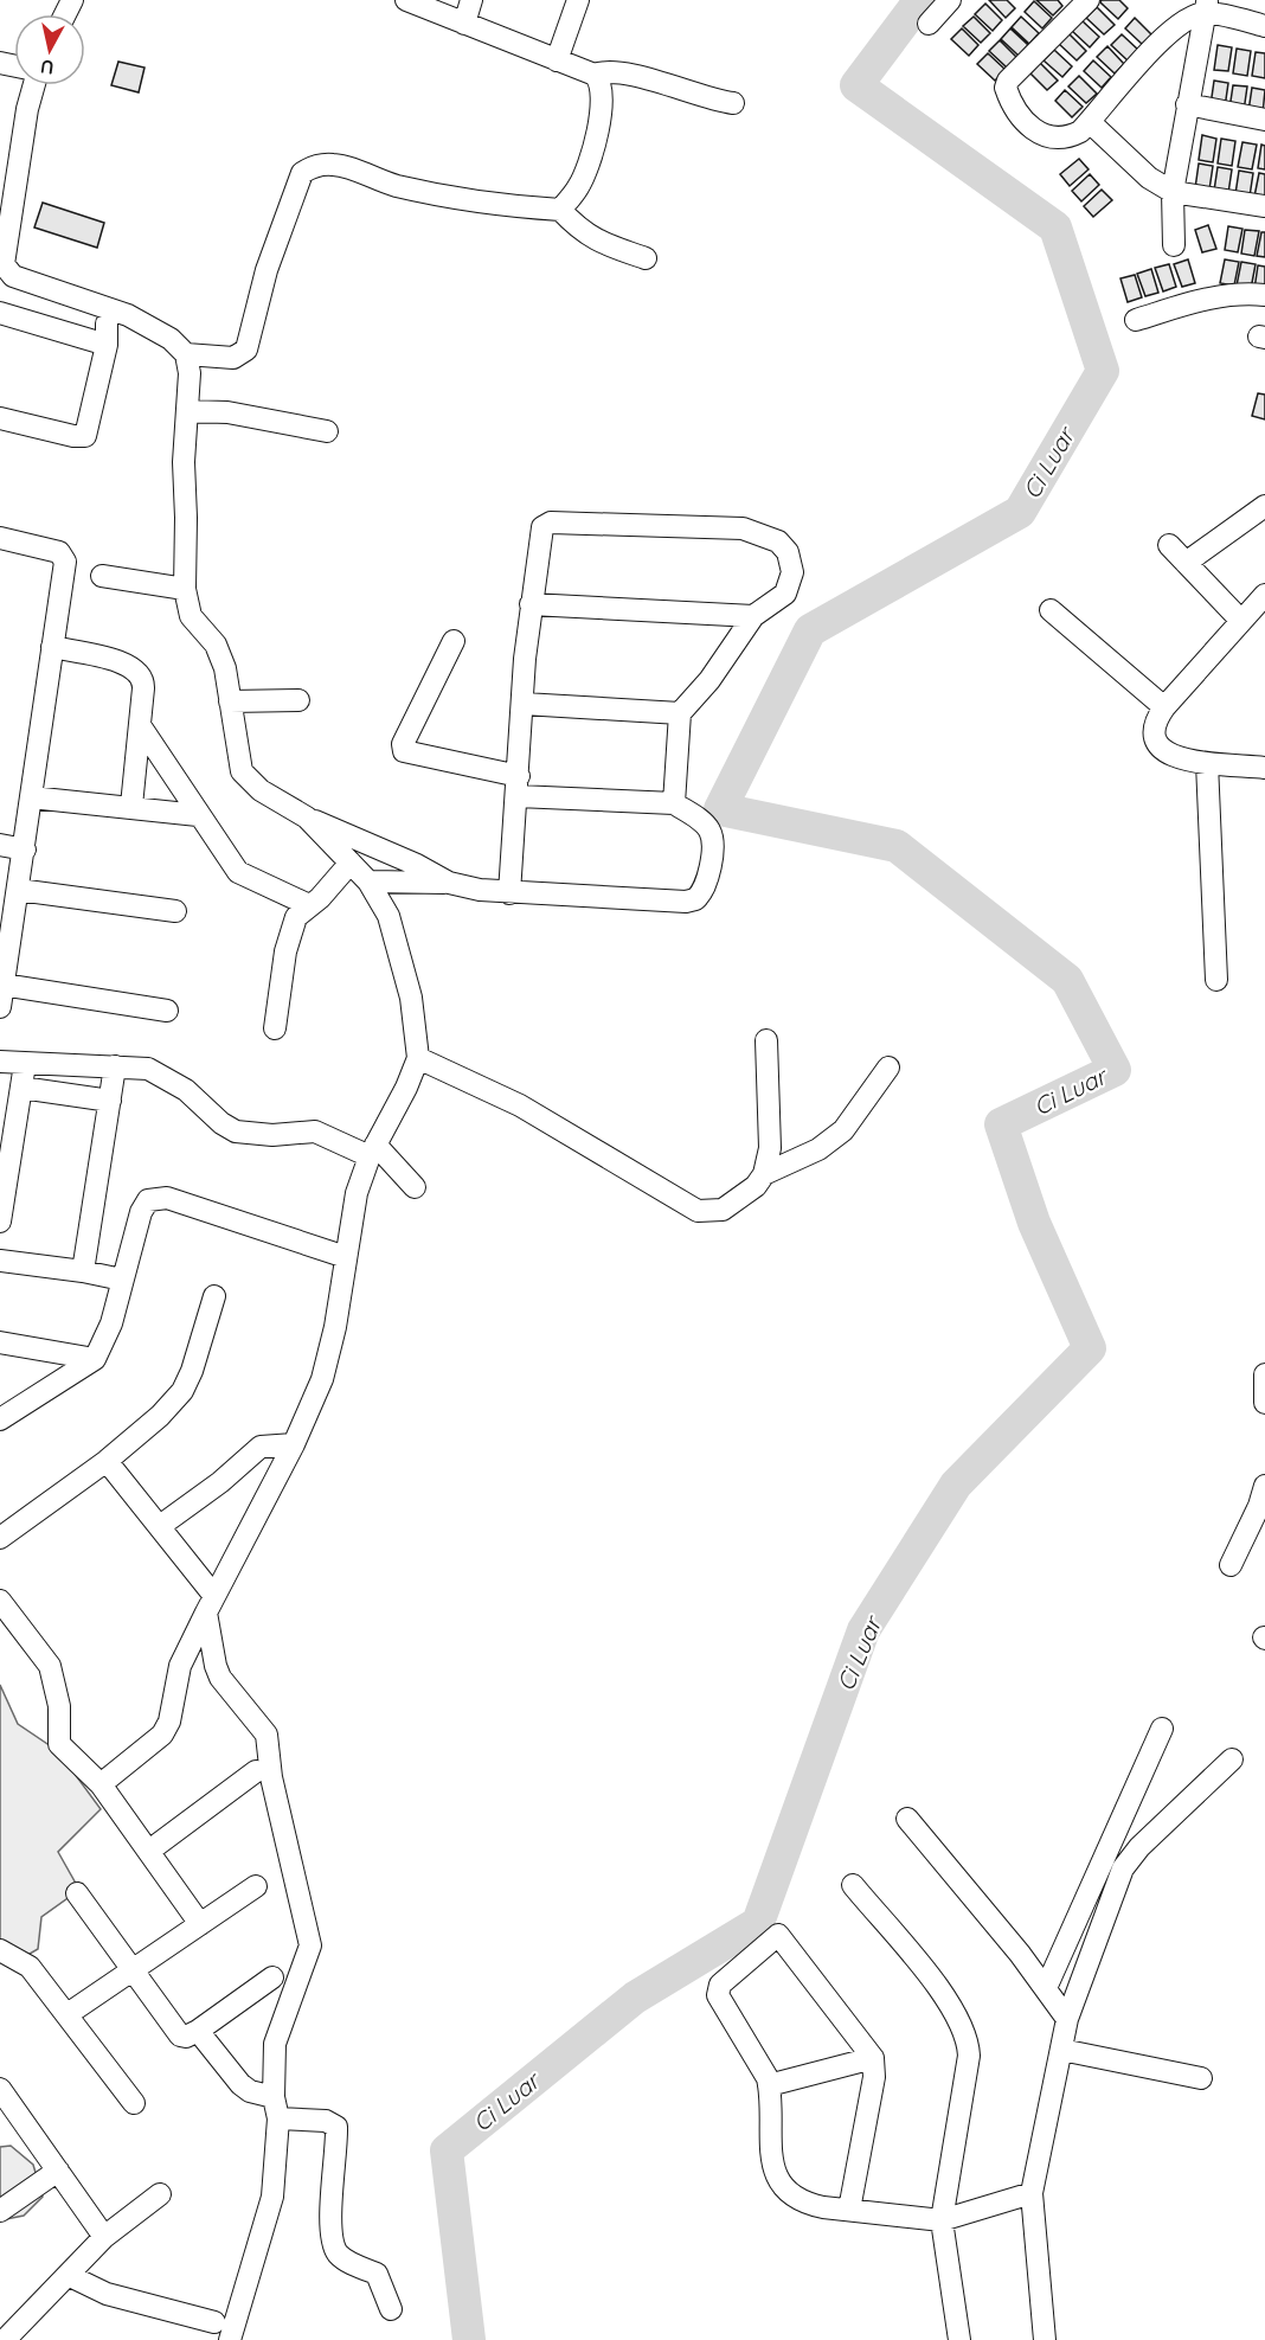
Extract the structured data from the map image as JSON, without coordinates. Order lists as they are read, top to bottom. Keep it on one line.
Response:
{"water":["Ci Luar"],"north":"bottom"}
